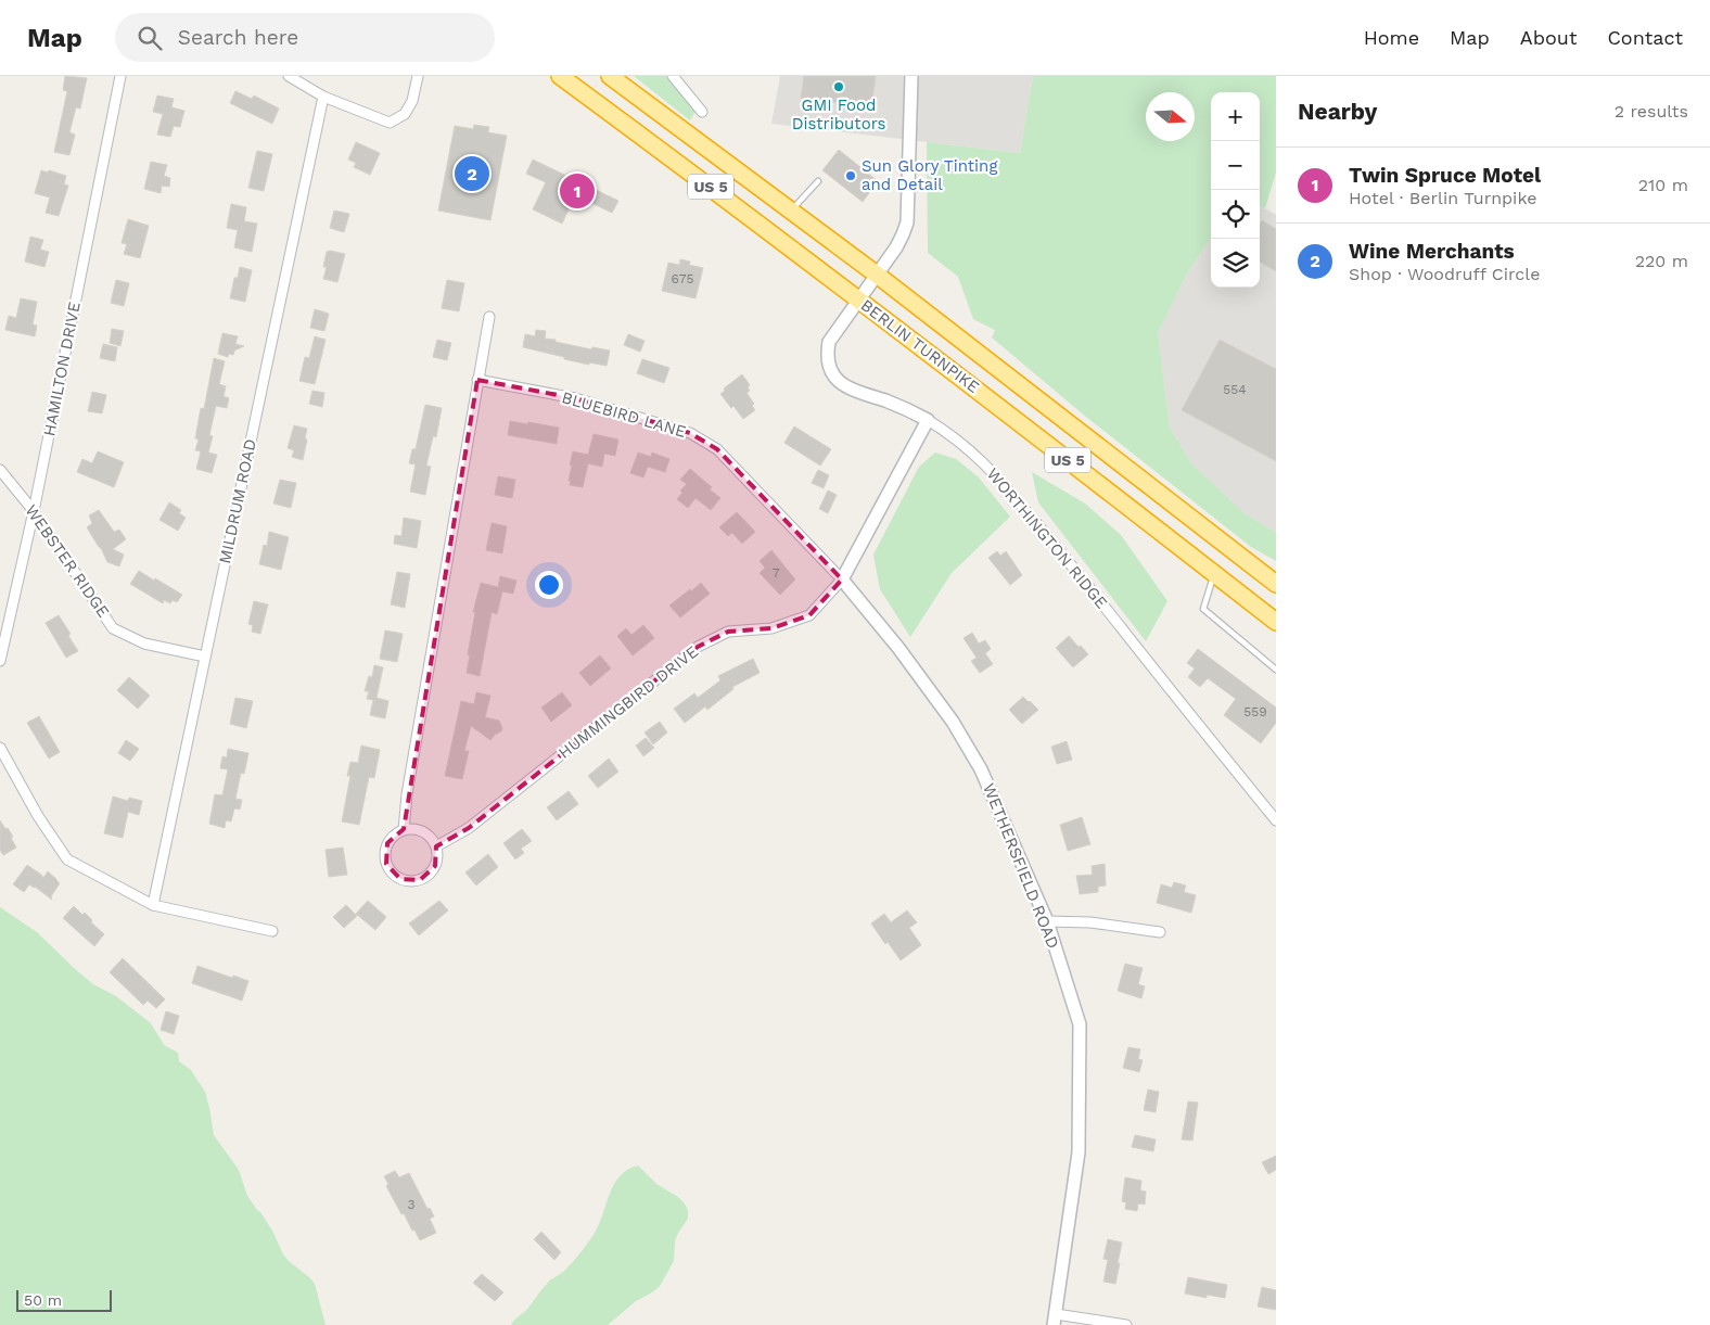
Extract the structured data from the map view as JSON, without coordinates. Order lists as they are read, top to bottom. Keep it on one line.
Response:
{"streets":{"highway":["US 5","BERLIN TURNPIKE"],"street":["HAMILTON DRIVE","BLUEBIRD LANE","MILDRUM ROAD","WORTHINGTON RIDGE","WEBSTER RIDGE","HUMMINGBIRD DRIVE","WETHERSFIELD ROAD"]},"crossings":[["BERLIN TURNPIKE","WORTHINGTON RIDGE"],["HAMILTON DRIVE","WEBSTER RIDGE"],["BLUEBIRD LANE","HUMMINGBIRD DRIVE"],["BLUEBIRD LANE","WETHERSFIELD ROAD"],["MILDRUM ROAD","WEBSTER RIDGE"],["WORTHINGTON RIDGE","HUMMINGBIRD DRIVE"],["HUMMINGBIRD DRIVE","WETHERSFIELD ROAD"]],"places":["GMI Food Distributors","Sun Glory Tinting and Detail"],"house_numbers":["675","554","7","559","3"],"scale_bar":"50 m","north":"right","page":{"header":"Map","search":"Search here","nav":["Home","Map","About","Contact"],"heading":["Nearby","2 results"],"map_buttons":["+","−"],"list":[{"mark":"1","name":"Twin Spruce Motel","note":"Hotel · Berlin Turnpike","value":"210 m"},{"mark":"2","name":"Wine Merchants","note":"Shop · Woodruff Circle","value":"220 m"}],"pins":["2","1"],"scale":"50 m"}}
